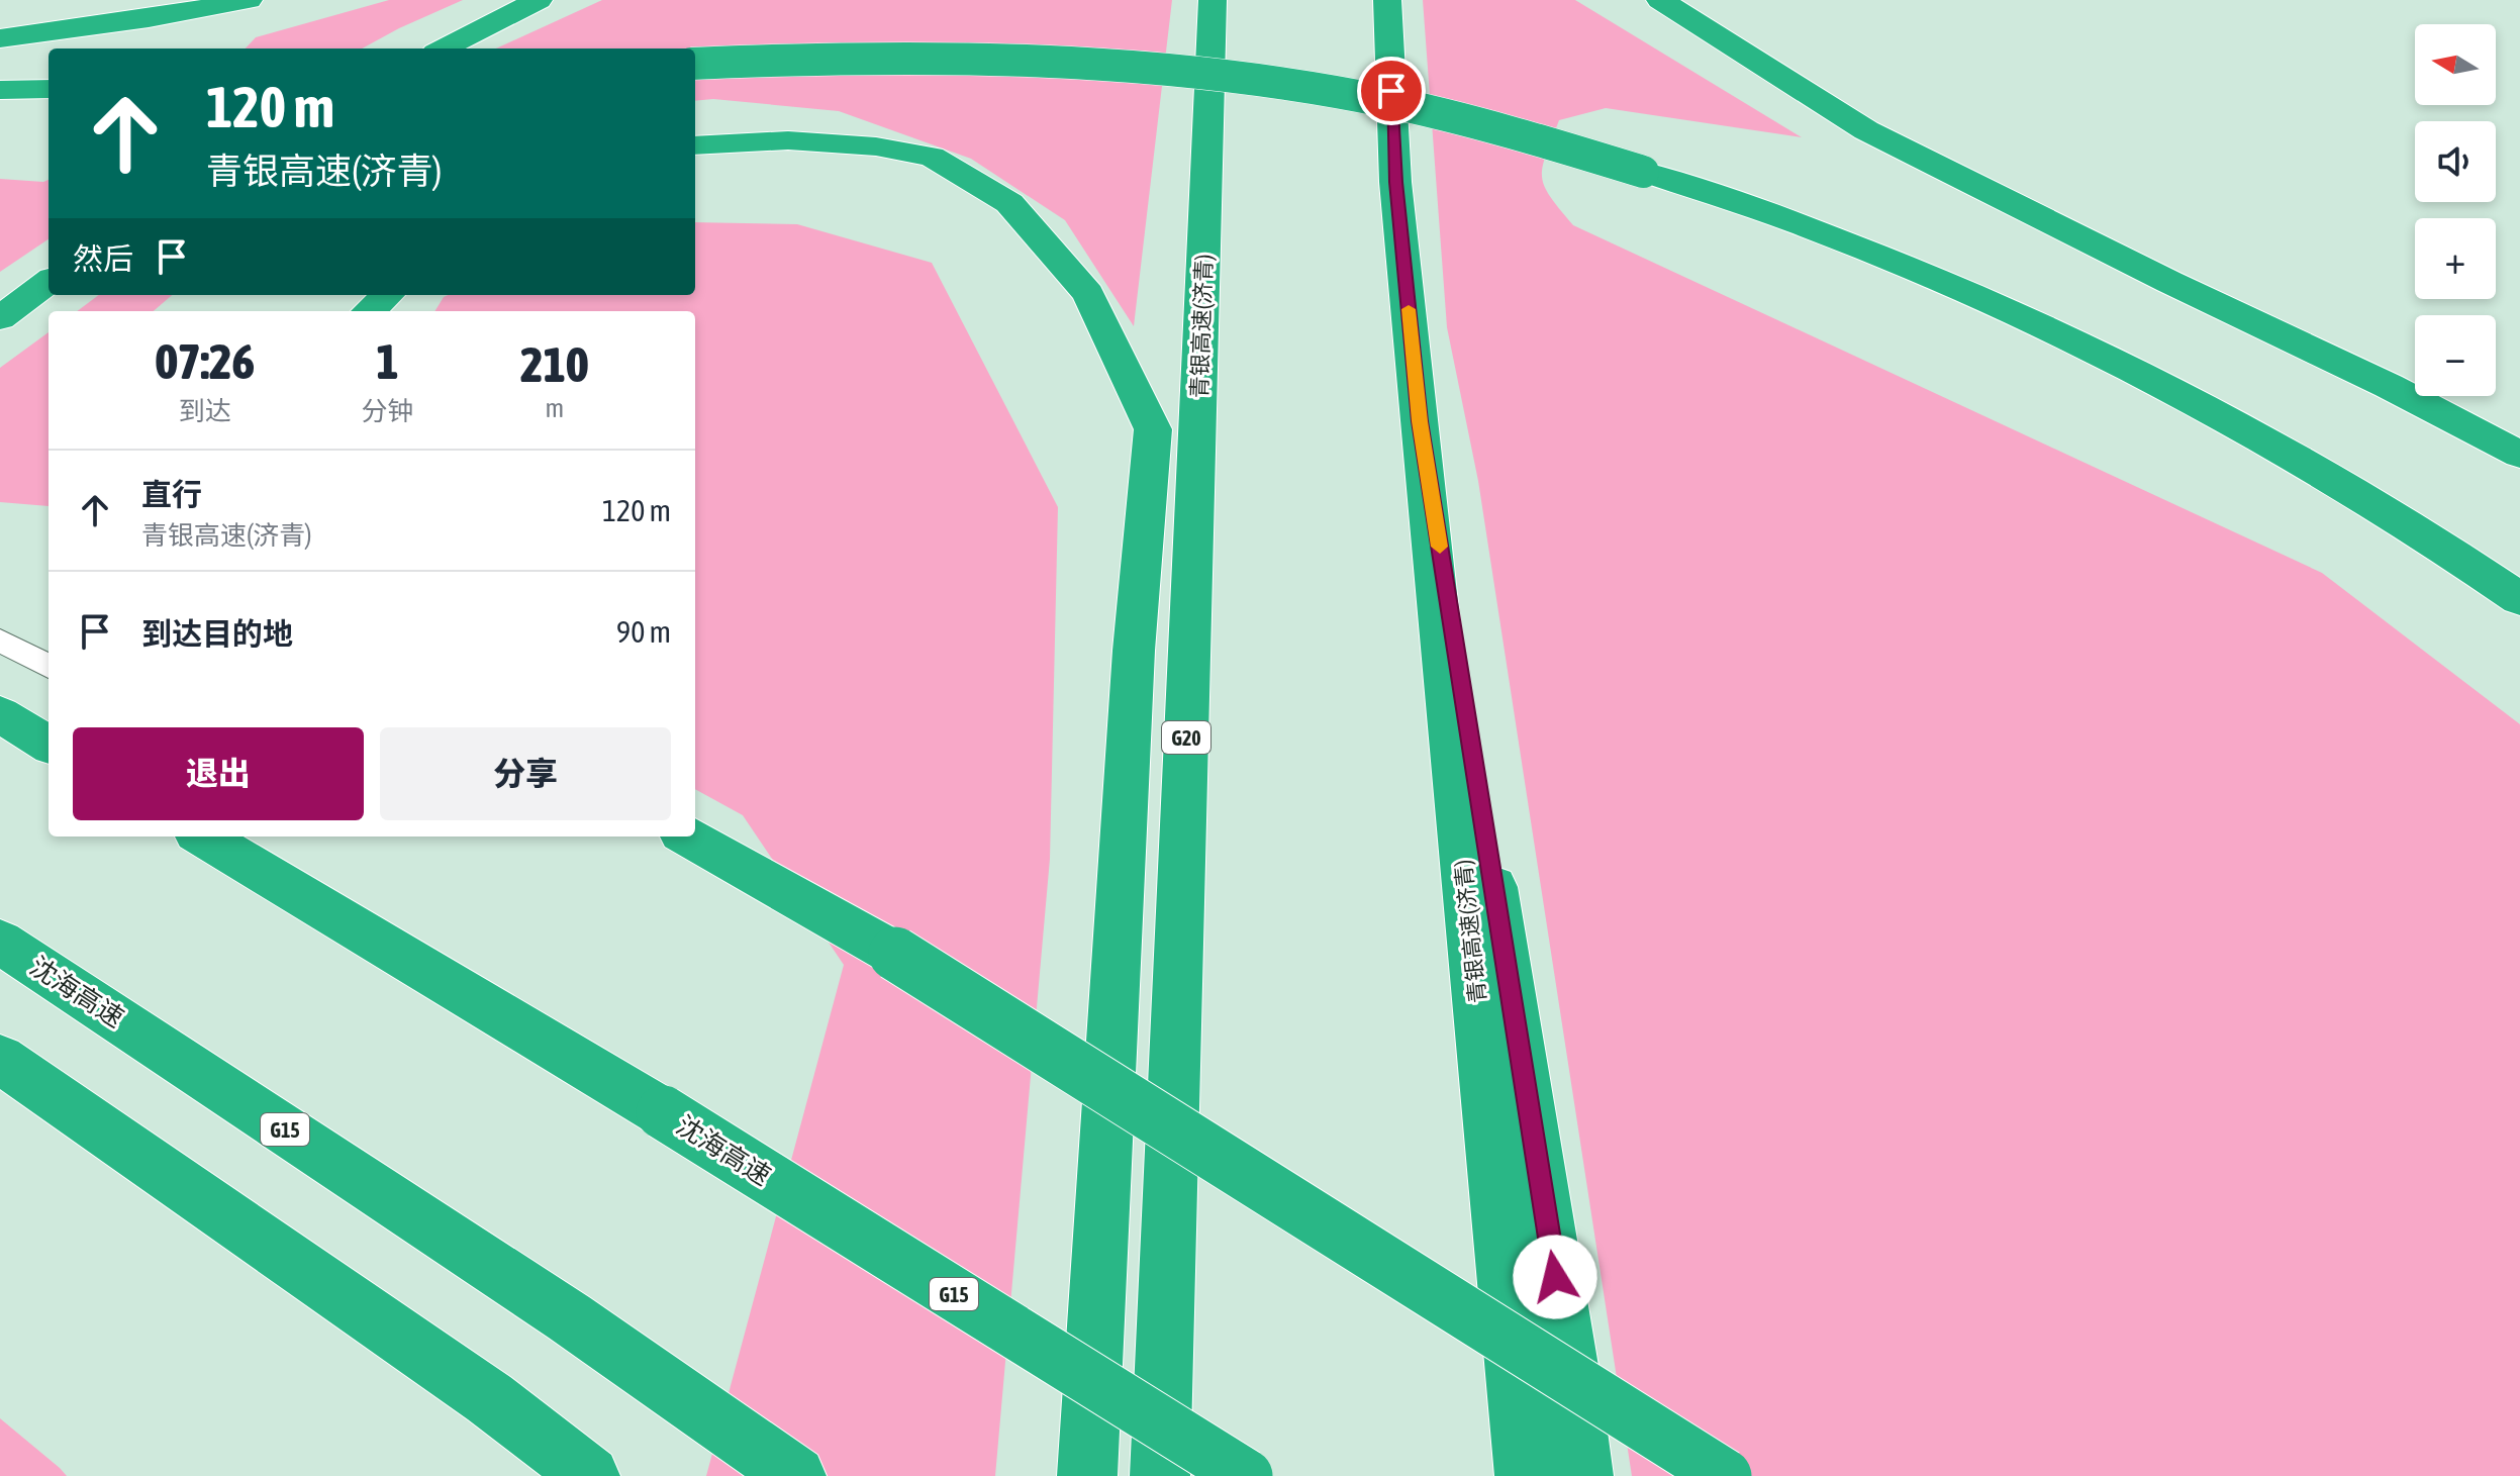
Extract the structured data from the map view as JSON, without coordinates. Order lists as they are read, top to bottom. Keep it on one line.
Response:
{"streets":{"highway":["青银高速(济青)","G20","沈海高速","G15"]},"north":"left","page":{"map_buttons":["+","−"],"turn":["120 m","青银高速(济青)"],"then":"然后","eta":["07:26","到达","1","分钟","210","m"],"list":[{"name":"直行","note":"青银高速(济青)","value":"120 m"},{"name":"到达目的地","value":"90 m"}],"buttons":["退出","分享"]}}
